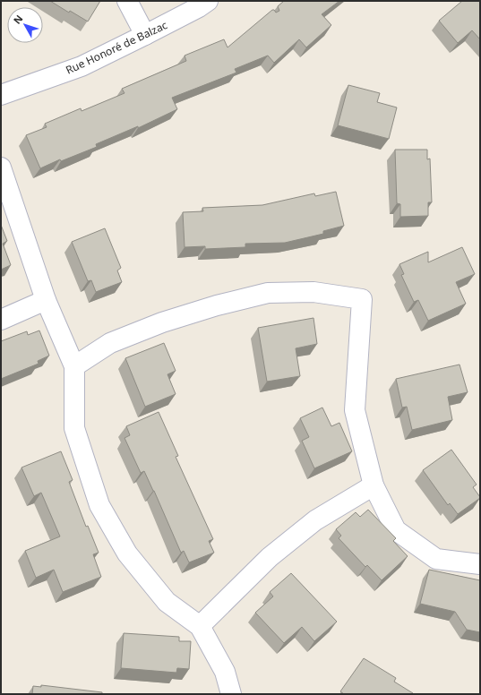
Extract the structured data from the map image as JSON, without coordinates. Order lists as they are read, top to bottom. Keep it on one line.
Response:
{"streets":{"street":["Rue Honoré de Balzac"]},"north":"top left"}
